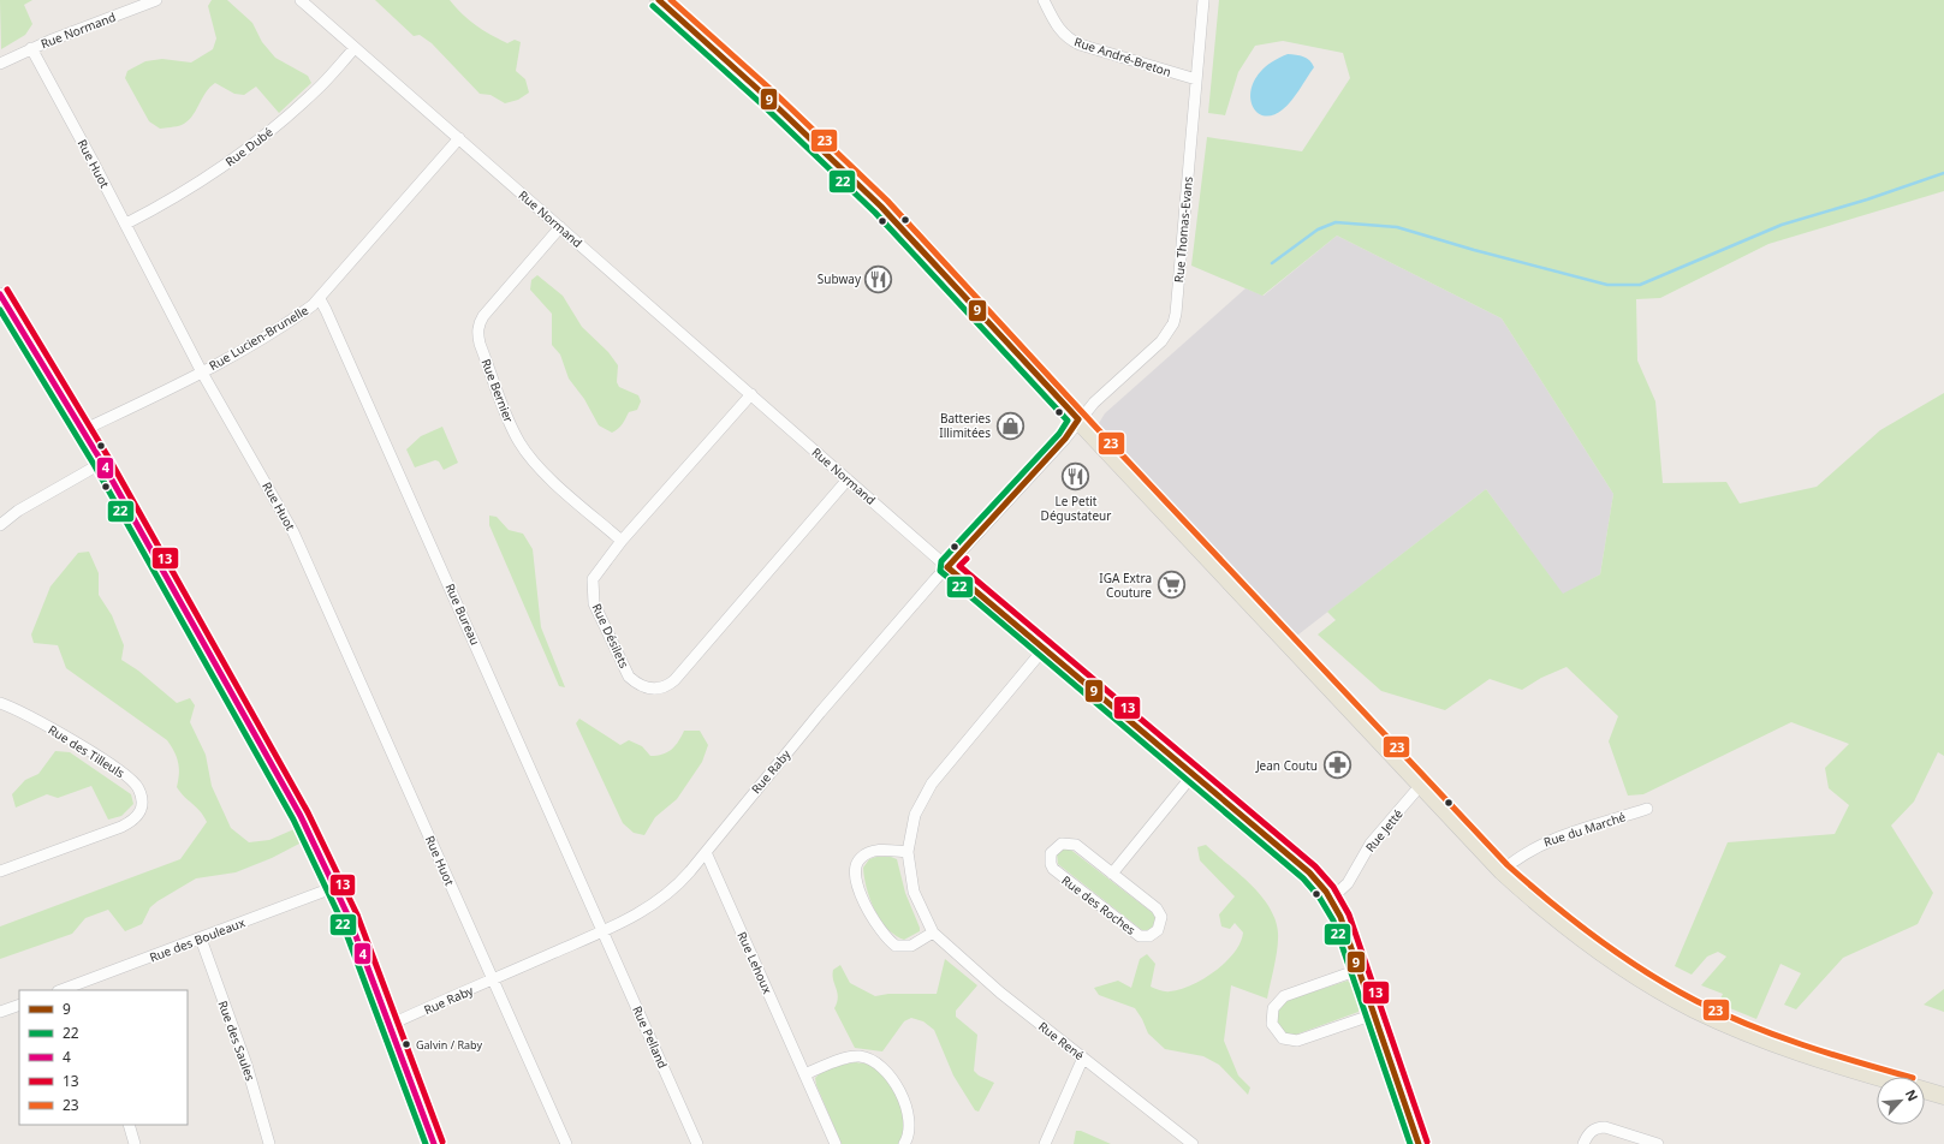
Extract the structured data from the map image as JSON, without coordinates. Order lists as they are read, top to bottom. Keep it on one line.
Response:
{"streets":{"street":["Rue Normand","Rue André-Breton","Rue Dubé","Rue Huot","Rue Thomas-Evans","Rue Lucien-Brunelle","Rue Bernier","Rue Bureau","Rue Désilets","Rue des Tilleuls","Rue Raby","Rue du Marché","Rue Jetté","Rue des Roches","Rue des Bouleaux","Rue Lehoux","Rue Pelland","Rue des Saules","Rue René"]},"crossings":[["Rue Normand","Rue Dubé"],["Rue Normand","Rue Huot"],["Rue Normand","Rue Lucien-Brunelle"],["Rue Normand","Rue Bernier"],["Rue Normand","Rue Désilets"],["Rue Normand","Rue Raby"],["Rue Normand","Rue Jetté"],["Rue Normand","Rue René"],["Rue André-Breton","Rue Thomas-Evans"],["Rue Dubé","Rue Huot"],["Rue Huot","Rue Lucien-Brunelle"],["Rue Huot","Rue Raby"],["Rue Thomas-Evans","Rue Raby"],["Rue Lucien-Brunelle","Rue Bureau"],["Rue Bernier","Rue Désilets"],["Rue Bureau","Rue Raby"],["Rue Bureau","Rue Pelland"],["Rue Raby","Rue Lehoux"],["Rue Raby","Rue Pelland"],["Rue des Bouleaux","Rue des Saules"]],"places":{"restaurant":["Subway","Le Petit Dégustateur"],"shop":["Batteries Illimitées"],"supermarket":["IGA Extra Couture"],"pharmacy":["Jean Coutu"],"other":["Galvin / Raby"]},"lines":["transit line 9","transit line 23","transit line 22","transit line 13","transit line 4"],"legend":["9","22","4","13","23"],"north":"top right"}
